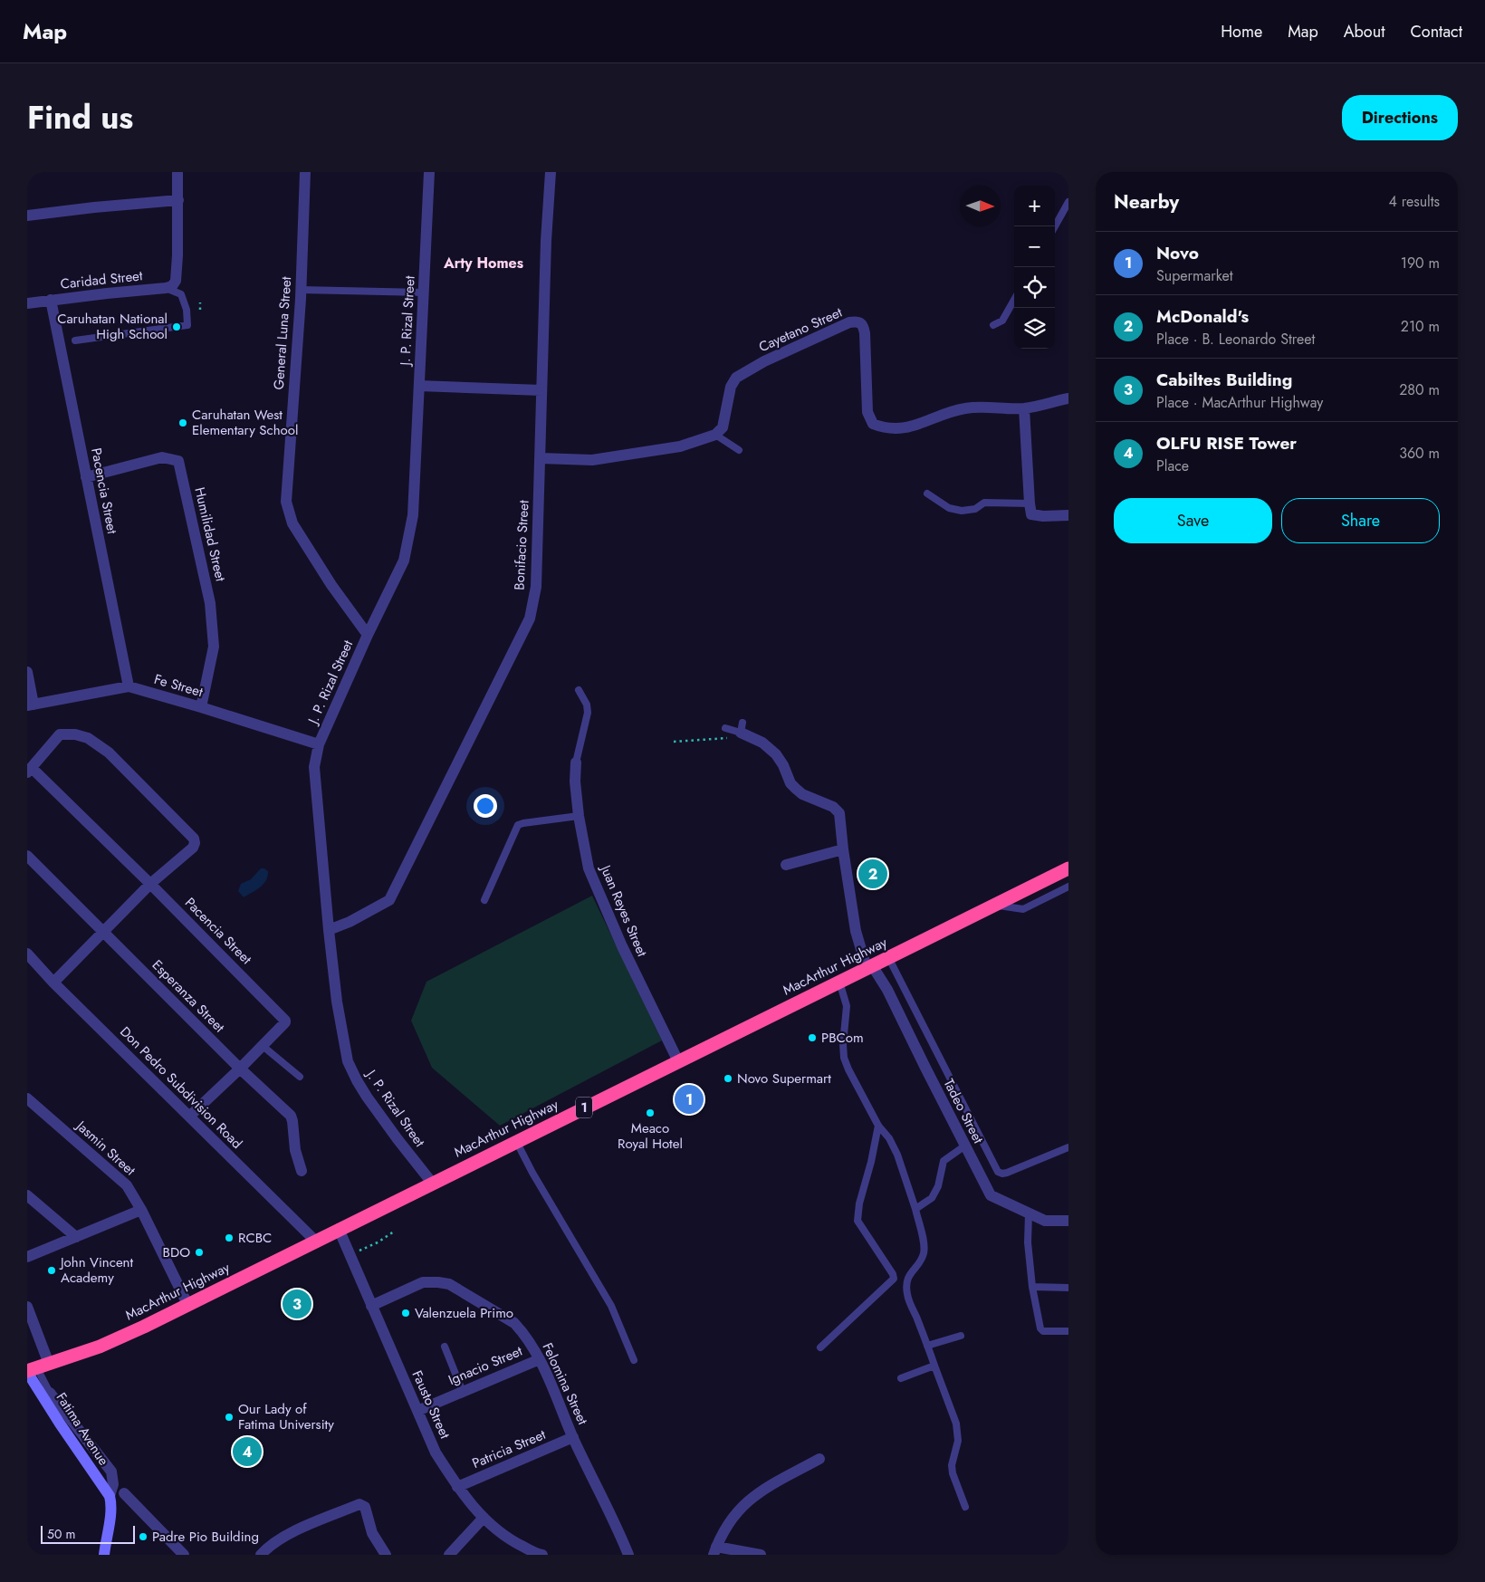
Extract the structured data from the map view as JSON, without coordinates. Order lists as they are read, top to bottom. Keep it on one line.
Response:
{"streets":{"highway":["MacArthur Highway","1"],"street":["Caridad Street","J. P. Rizal Street","Cayetano Street","General Luna Street","Pacencia Street","Humilidad Street","Bonifacio Street","Fe Street","Juan Reyes Street","Esperanza Street","Don Pedro Subdivision Road","Tadeo Street","Jasmin Street","Ignacio Street","Felomina Street","Fausto Street","Fatima Avenue","Patricia Street"]},"crossings":[["Caridad Street","Pacencia Street"],["J. P. Rizal Street","General Luna Street"],["J. P. Rizal Street","Bonifacio Street"],["J. P. Rizal Street","Fe Street"],["J. P. Rizal Street","MacArthur Highway"],["Pacencia Street","Humilidad Street"],["Pacencia Street","Fe Street"],["Pacencia Street","Esperanza Street"],["Pacencia Street","Don Pedro Subdivision Road"],["Humilidad Street","Fe Street"],["Juan Reyes Street","MacArthur Highway"],["MacArthur Highway","Don Pedro Subdivision Road"],["MacArthur Highway","Tadeo Street"],["MacArthur Highway","Jasmin Street"],["MacArthur Highway","Fausto Street"],["MacArthur Highway","Fatima Avenue"],["Ignacio Street","Felomina Street"],["Ignacio Street","Fausto Street"],["Felomina Street","Fausto Street"],["Felomina Street","Patricia Street"],["Fausto Street","Patricia Street"]],"districts":["Arty Homes"],"places":["Caruhatan National High School","Caruhatan West Elementary School","PBCom","Novo Supermart","Meaco Royal Hotel","RCBC","BDO","John Vincent Academy","Valenzuela Primo","Our Lady of Fatima University","Padre Pio Building"],"scale_bar":"50 m","north":"right","page":{"header":"Map","nav":["Home","Map","About","Contact"],"title":"Find us","buttons":["Directions",["Save","Share"]],"heading":["Nearby","4 results"],"map_buttons":["+","−"],"list":[{"mark":"1","name":"Novo","note":"Supermarket","value":"190 m"},{"mark":"2","name":"McDonald's","note":"Place · B. Leonardo Street","value":"210 m"},{"mark":"3","name":"Cabiltes Building","note":"Place · MacArthur Highway","value":"280 m"},{"mark":"4","name":"OLFU RISE Tower","note":"Place","value":"360 m"}],"pins":["2","1","3","4"],"scale":"50 m"}}
